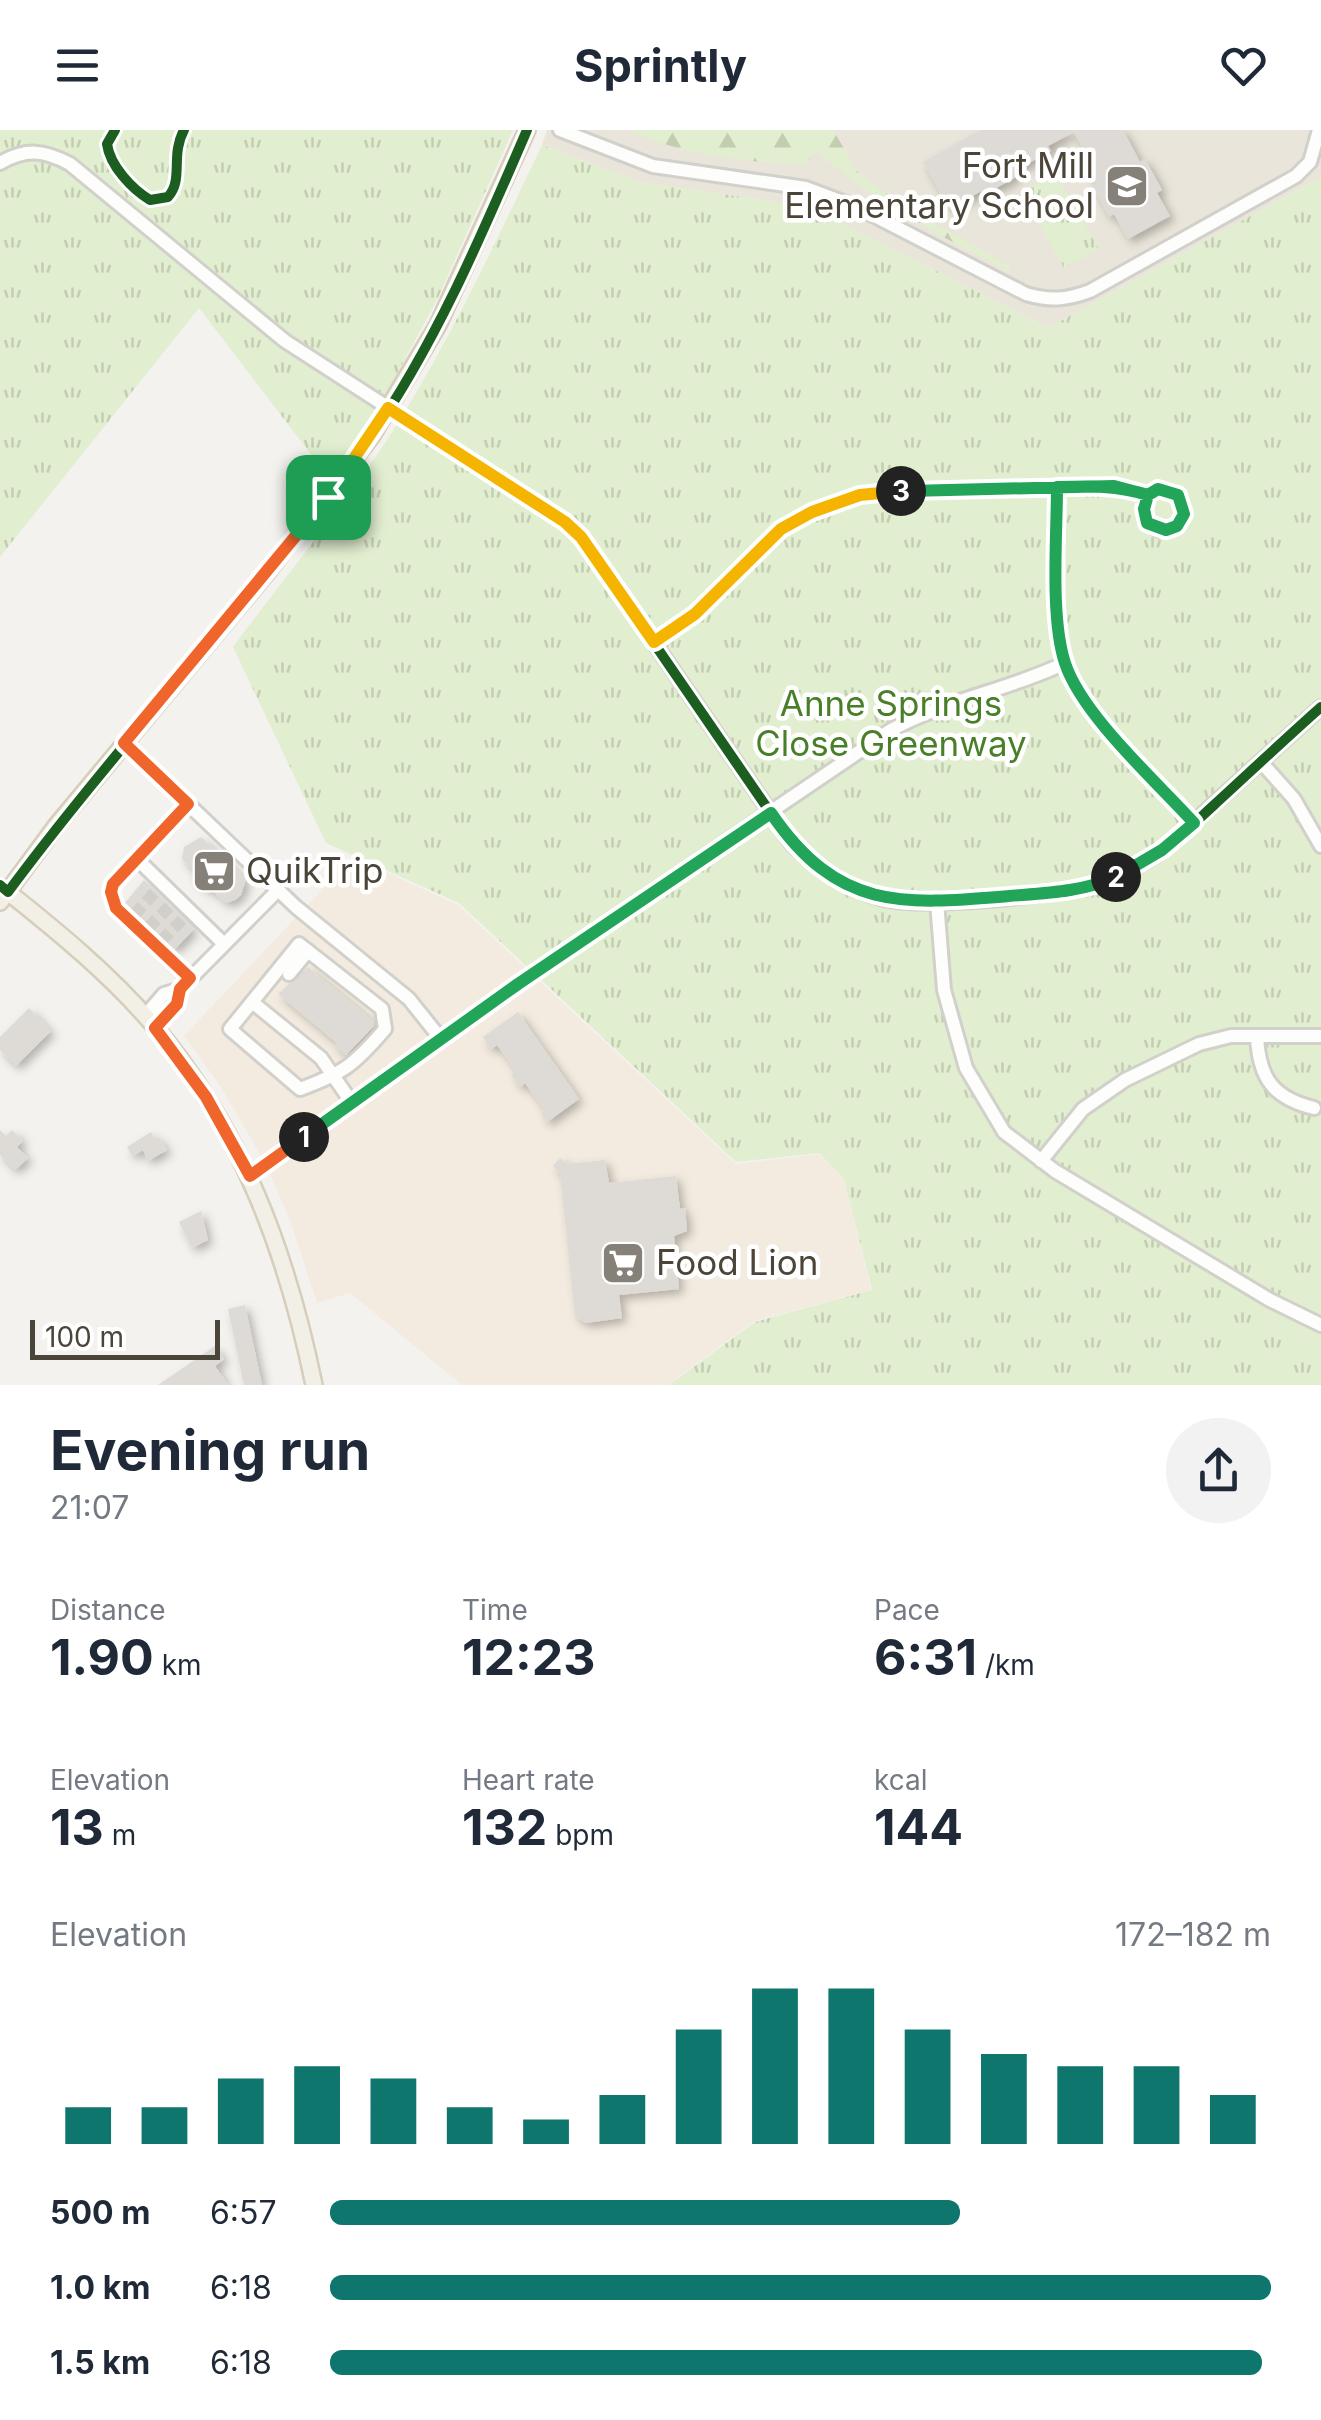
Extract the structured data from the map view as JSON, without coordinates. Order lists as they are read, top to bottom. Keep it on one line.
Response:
{"parks":["Anne Springs Close Greenway"],"places":{"school or university":["Fort Mill Elementary School"],"supermarket":["QuikTrip","Food Lion"]},"scale_bar":"100 m","page":{"header":"Sprintly","pins":["3","2","1"],"scale":"100 m","heading":["Evening run","21:07"],"stats":[["Distance","1.90 km"],["Time","12:23"],["Pace","6:31 /km"],["Elevation","13 m"],["Heart rate","132 bpm"],["kcal","144"]],"chart":["Elevation","172–182 m"],"list":[{"name":"500 m","note":"6:57"},{"name":"1.0 km","note":"6:18"},{"name":"1.5 km","note":"6:18"}]}}
